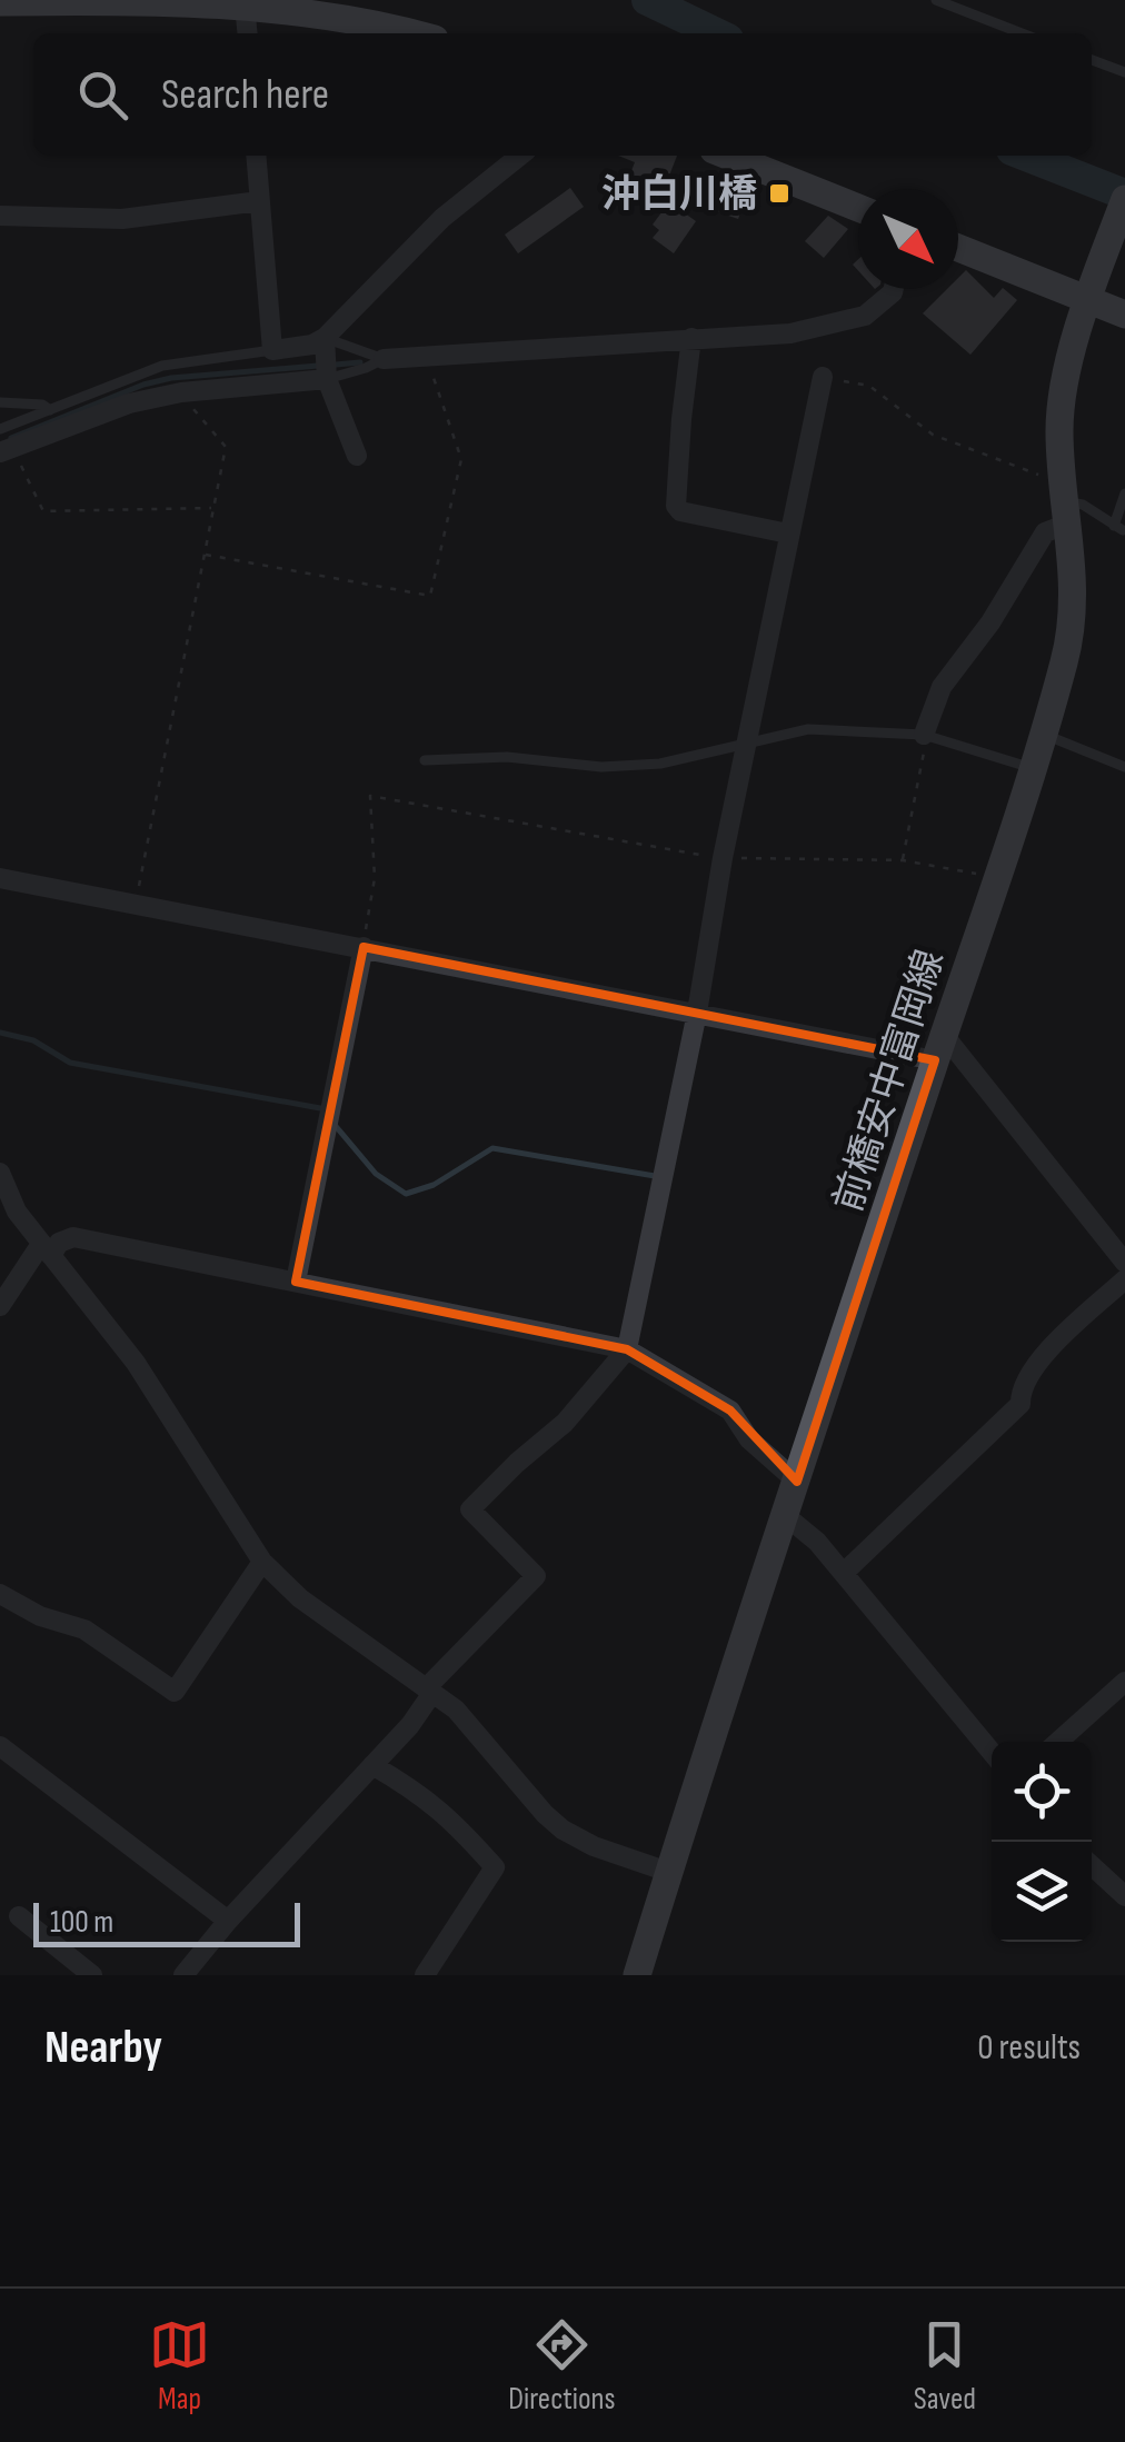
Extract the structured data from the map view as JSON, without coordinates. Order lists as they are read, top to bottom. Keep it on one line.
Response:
{"streets":{"main road":["前橋安中富岡線"]},"places":{"transit":["沖白川橋"]},"scale_bar":"100 m","north":"bottom right","page":{"search":"Search here","scale":"100 m","heading":["Nearby","0 results"],"nav":["Map","Directions","Saved"]}}
